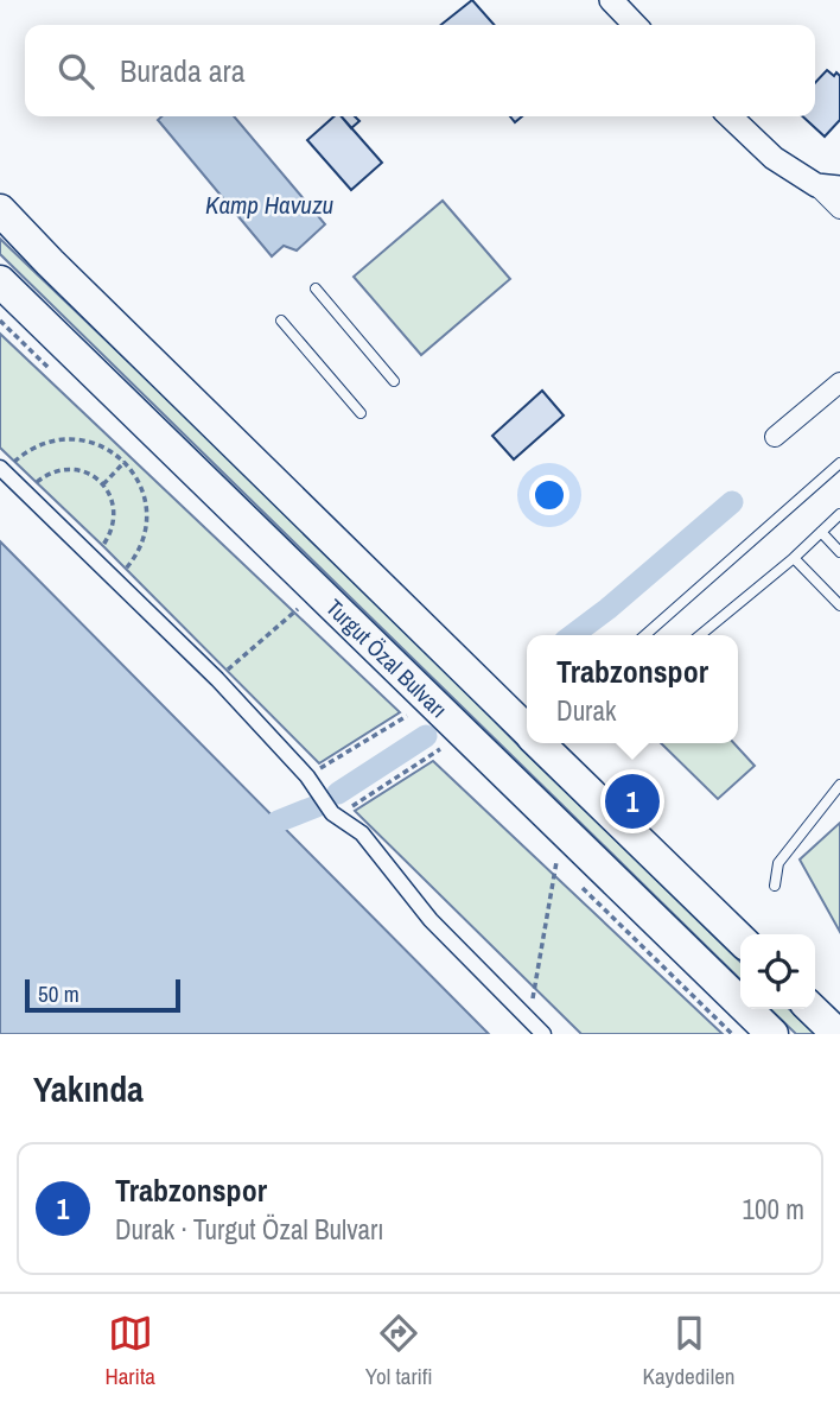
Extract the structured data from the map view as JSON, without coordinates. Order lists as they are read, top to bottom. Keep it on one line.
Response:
{"streets":{"highway":["Turgut Özal Bulvarı"]},"water":["Kamp Havuzu"],"scale_bar":"50 m","page":{"search":"Burada ara","popup":["Trabzonspor","Durak"],"pins":"1","scale":"50 m","heading":"Yakında","list":[{"mark":"1","name":"Trabzonspor","note":"Durak · Turgut Özal Bulvarı","value":"100 m"}],"nav":["Harita","Yol tarifi","Kaydedilen"]}}
